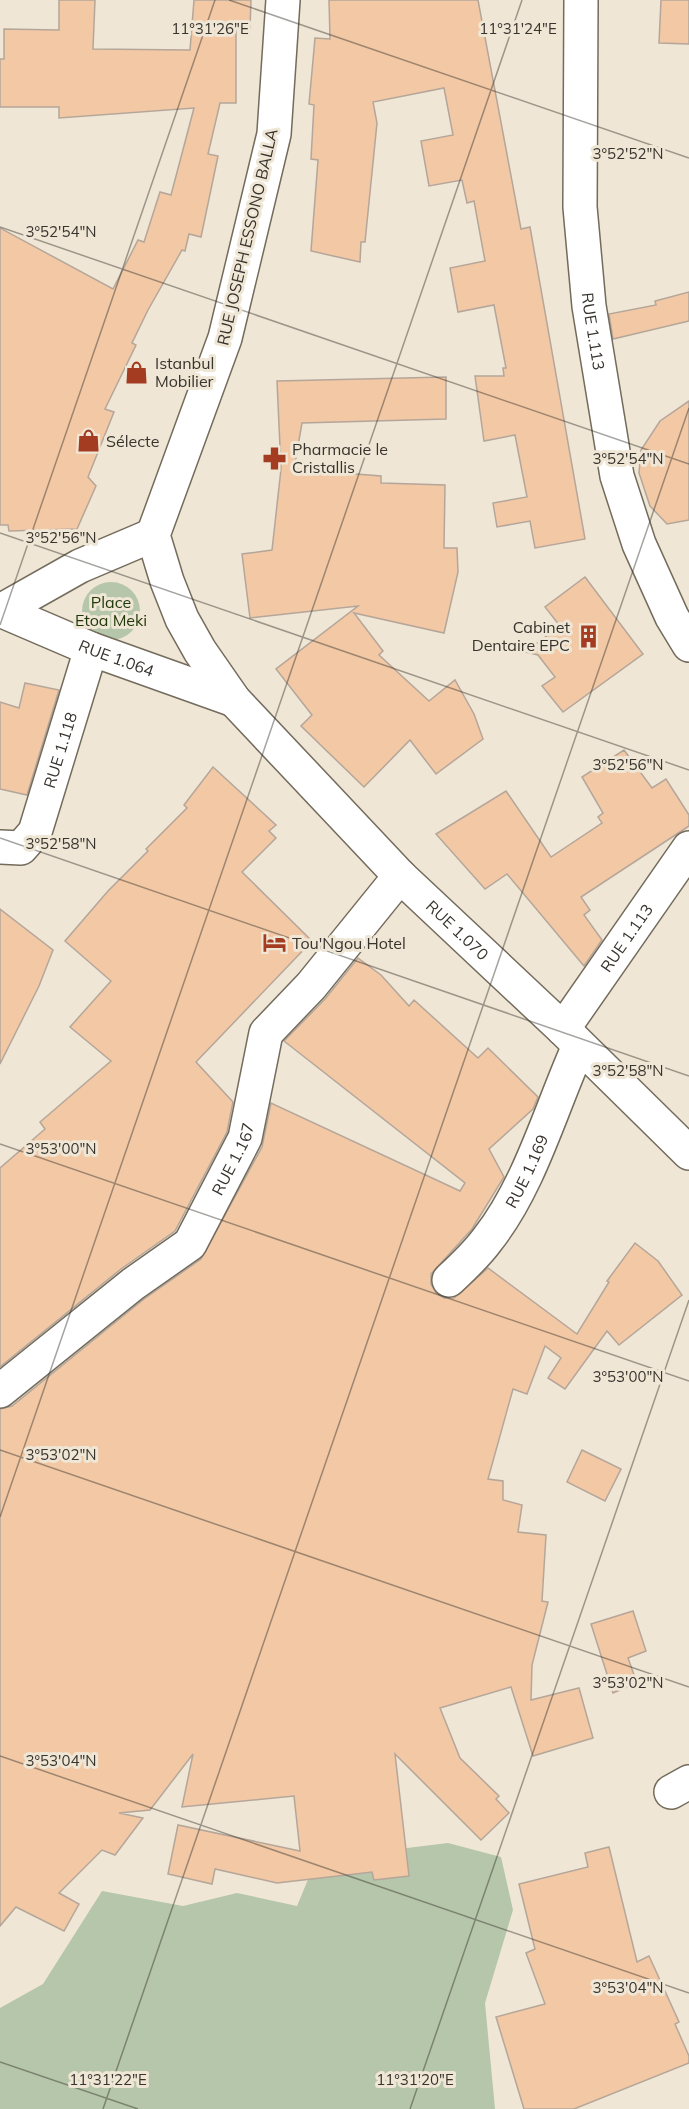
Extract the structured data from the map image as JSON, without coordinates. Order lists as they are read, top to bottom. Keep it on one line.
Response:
{"streets":{"street":["RUE JOSEPH ESSONO BALLA","RUE 1.113","RUE 1.064","RUE 1.118","RUE 1.070","RUE 1.167","RUE 1.169"]},"crossings":[["RUE 1.113","RUE 1.070"],["RUE 1.113","RUE 1.169"],["RUE 1.064","RUE 1.118"],["RUE 1.064","RUE 1.070"],["RUE 1.070","RUE 1.167"],["RUE 1.070","RUE 1.169"]],"parks":["Place Etoa Meki"],"places":{"shop":["Istanbul Mobilier","Sélecte"],"pharmacy":["Pharmacie le Cristallis"],"building":["Cabinet Dentaire EPC"],"hotel":["Tou'Ngou Hotel"]},"coordinates":["11°31'26\"E","11°31'24\"E","3°52'52\"N","3°52'54\"N","3°52'56\"N","3°52'58\"N","3°53'00\"N","3°53'02\"N","3°53'04\"N","11°31'22\"E","11°31'20\"E"]}
